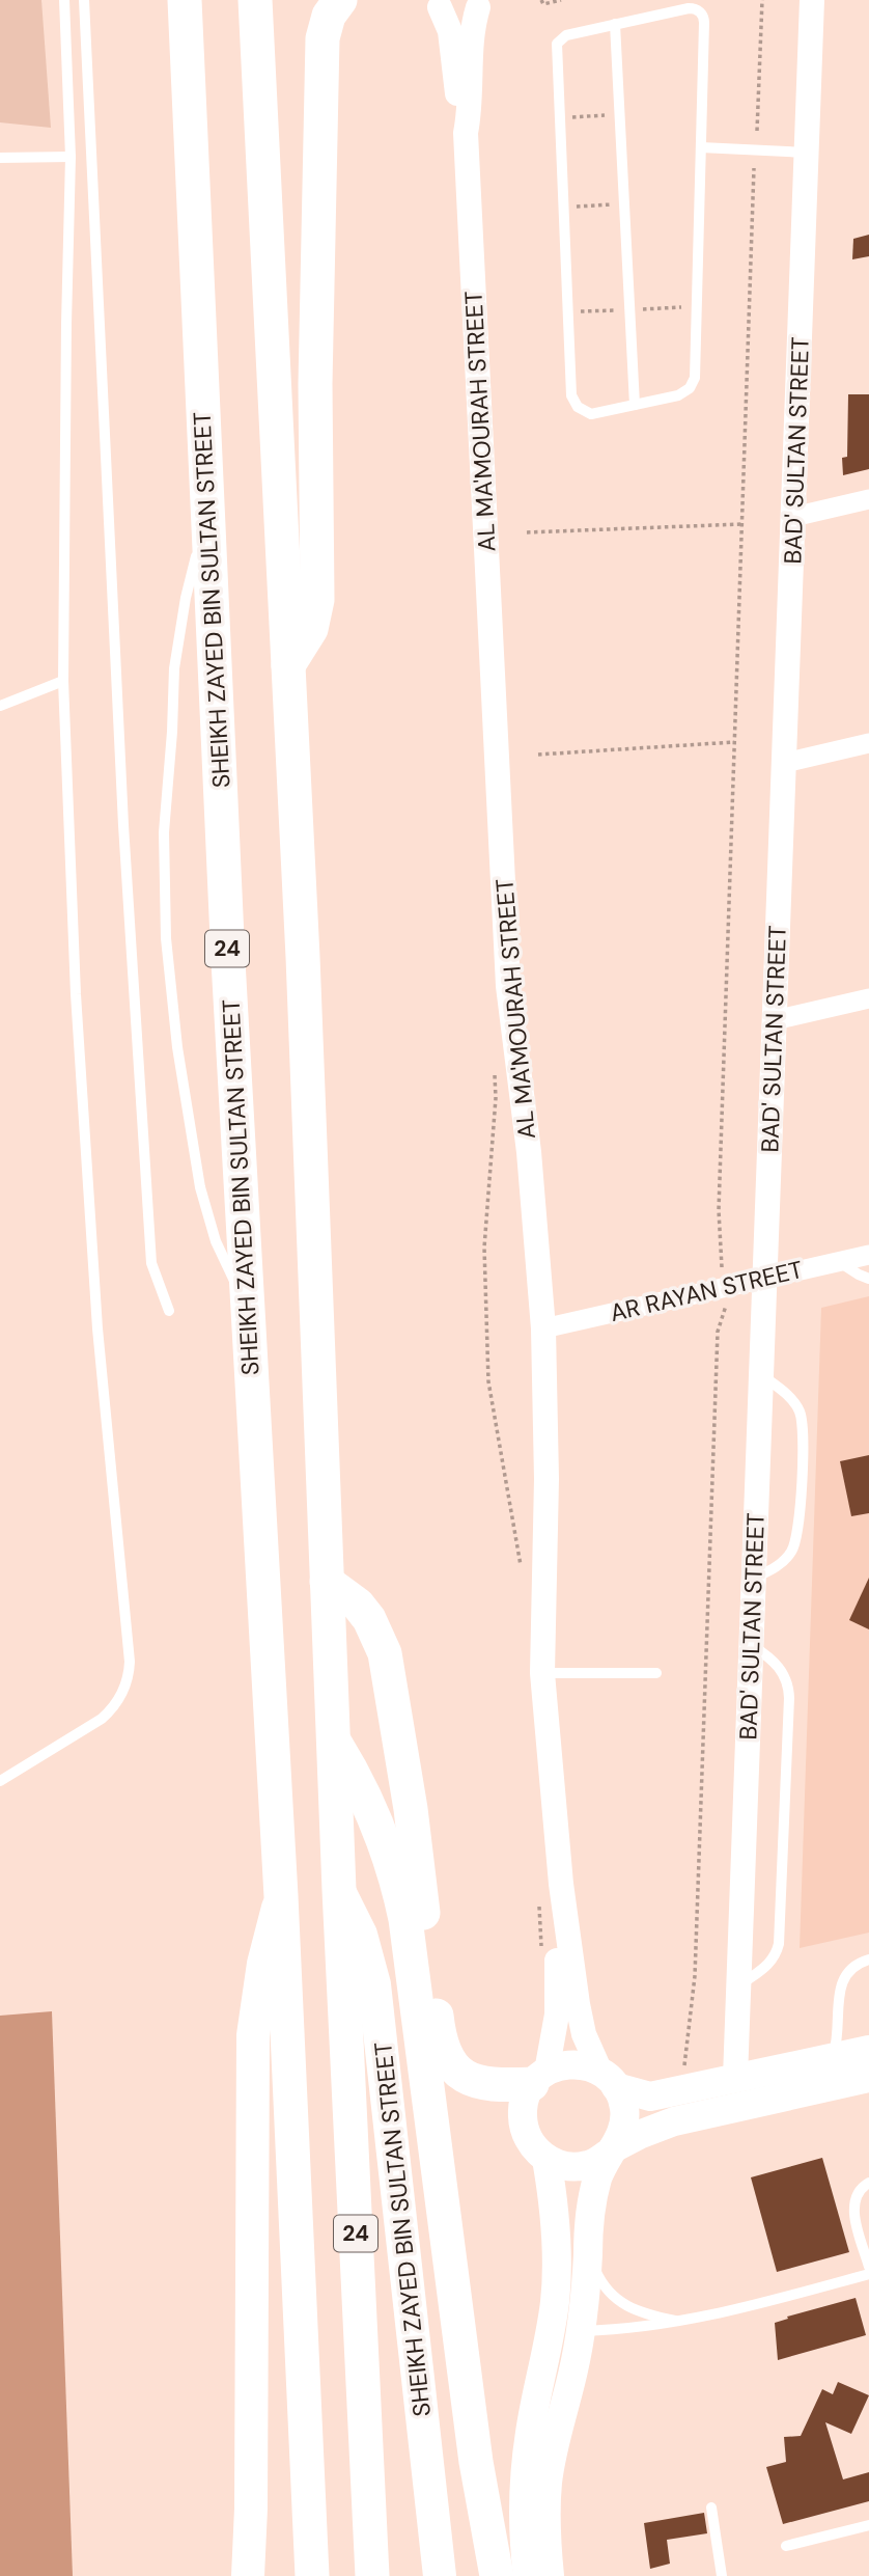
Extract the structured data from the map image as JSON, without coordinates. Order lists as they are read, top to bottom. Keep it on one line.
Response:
{"streets":{"highway":["SHEIKH ZAYED BIN SULTAN STREET","24"],"street":["AL MA'MOURAH STREET","BAD' SULTAN STREET","AR RAYAN STREET"]},"crossings":[["AL MA'MOURAH STREET","AR RAYAN STREET"],["BAD' SULTAN STREET","AR RAYAN STREET"]]}
